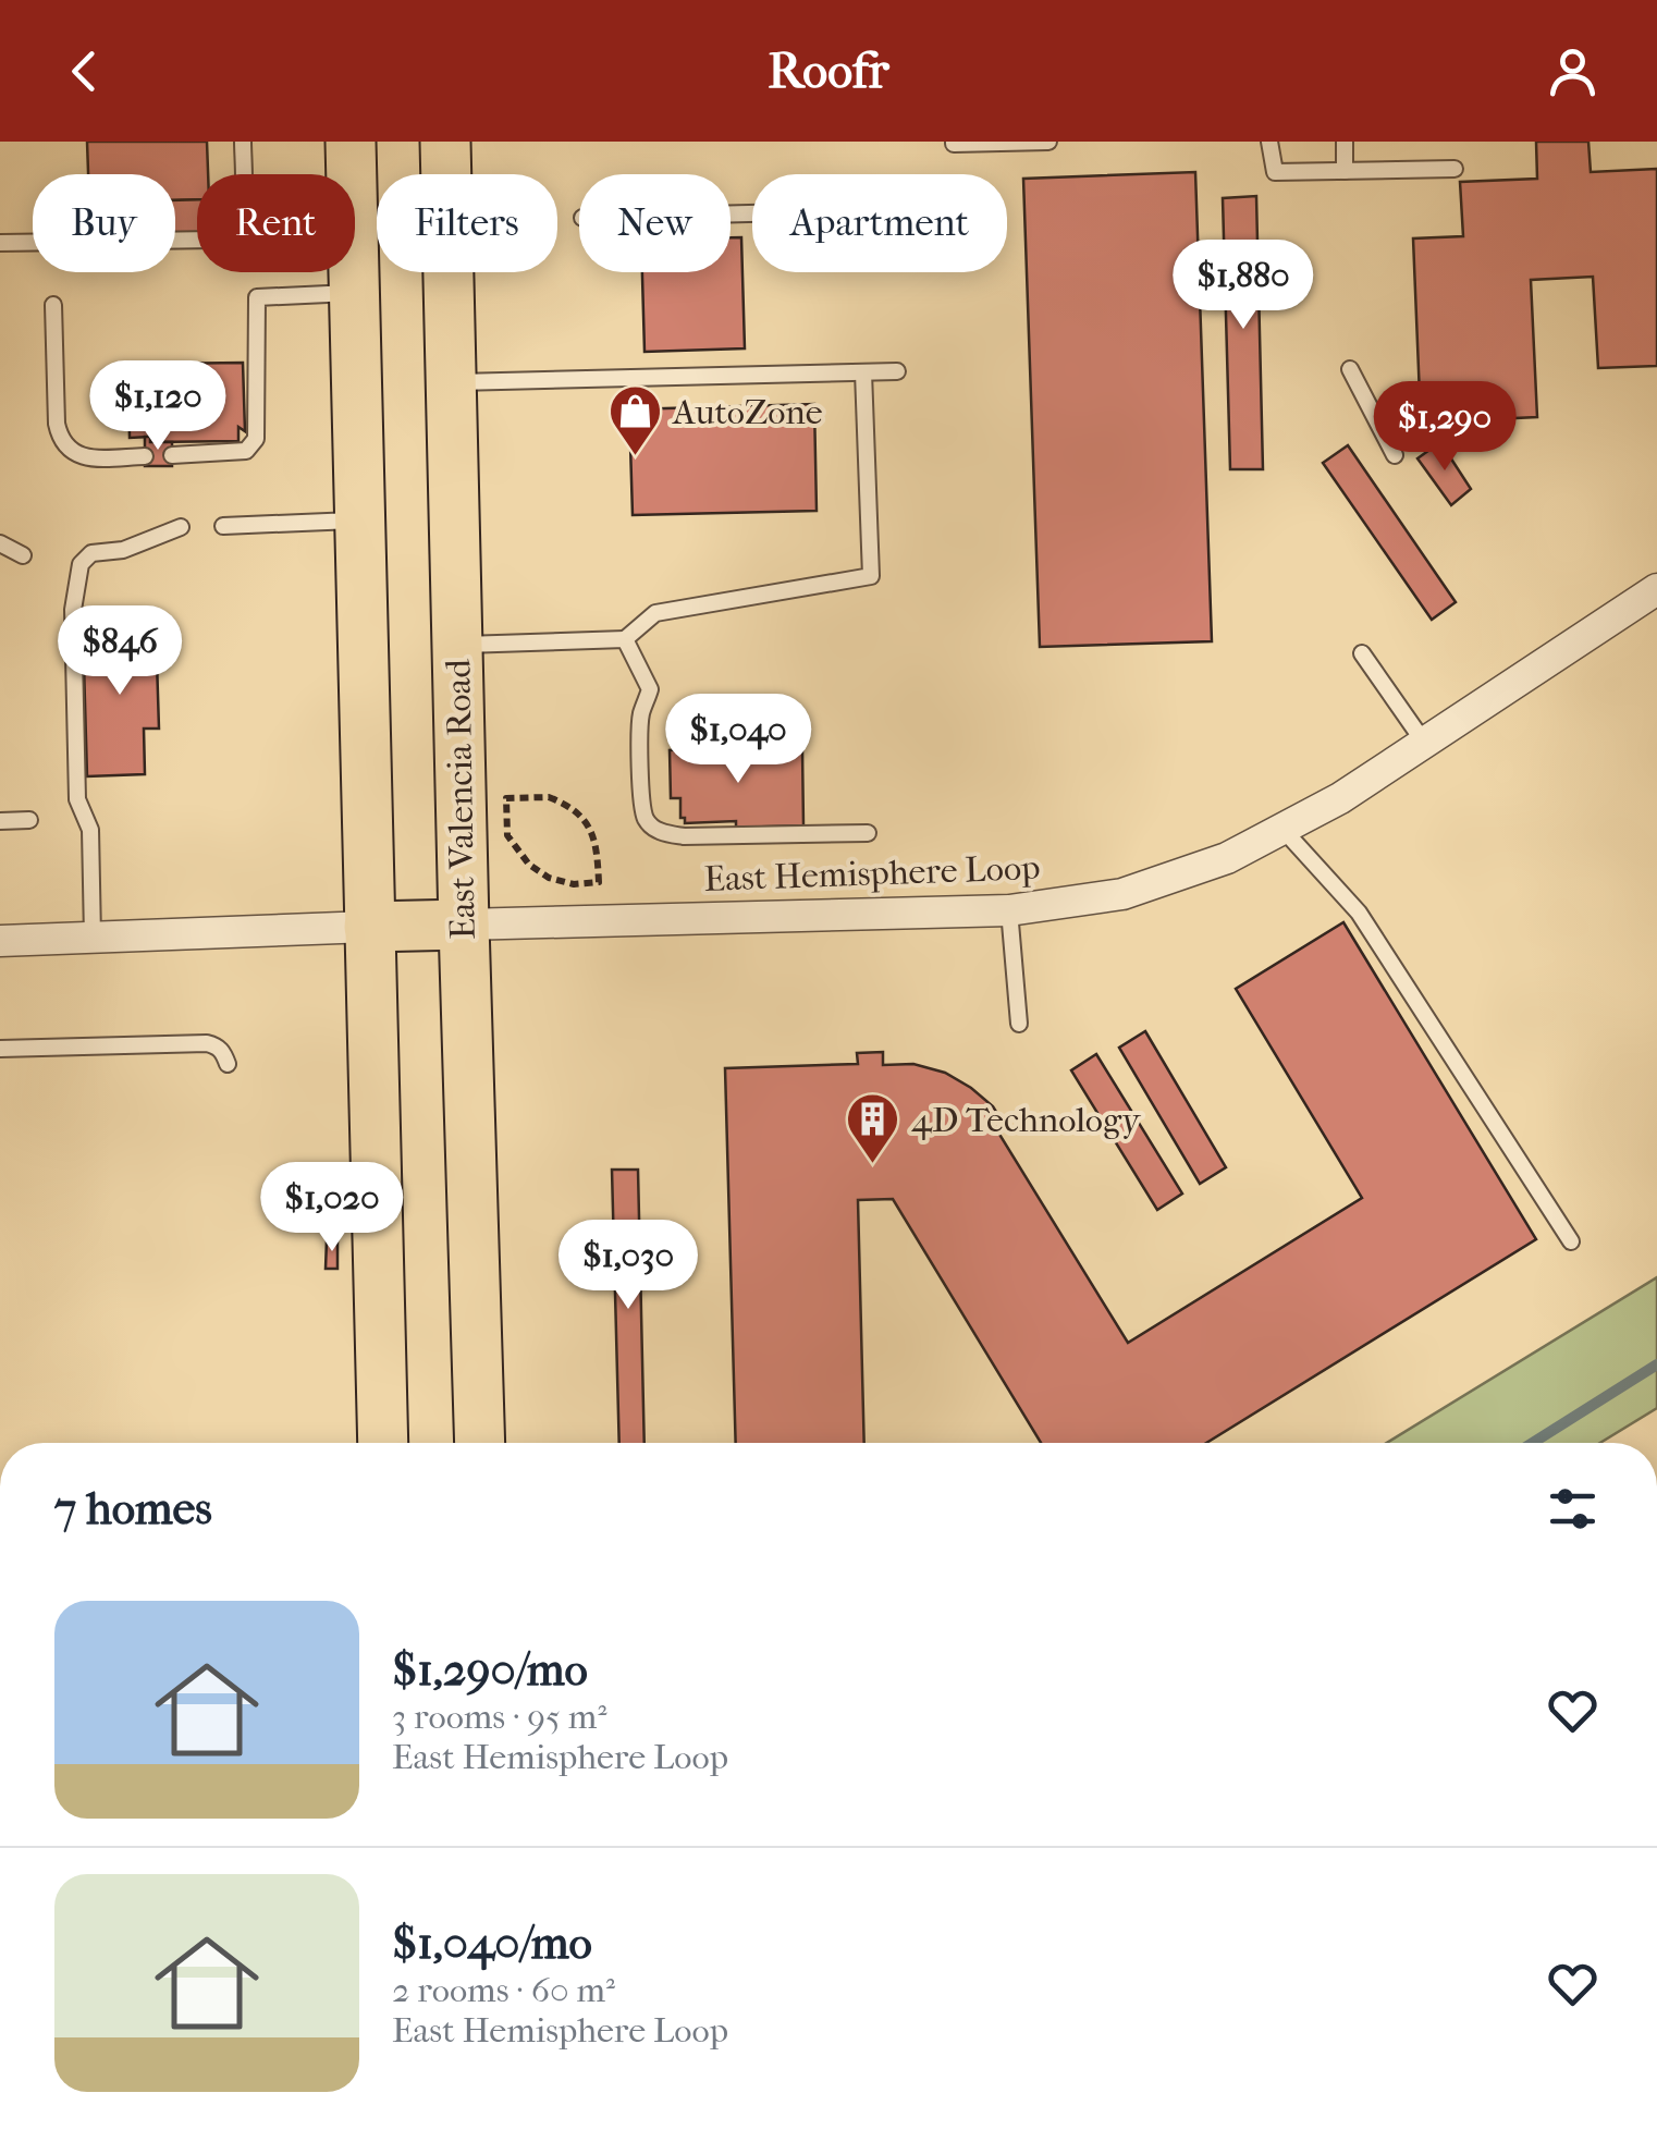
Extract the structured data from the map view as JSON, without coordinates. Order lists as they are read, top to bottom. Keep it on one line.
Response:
{"streets":{"main road":["East Valencia Road"],"street":["East Hemisphere Loop"]},"crossings":[["East Valencia Road","East Hemisphere Loop"]],"places":{"shop":["AutoZone"],"building":["4D Technology"]},"page":{"header":"Roofr","chip":["Buy","Rent","Filters","New","Apartment"],"price":["$1,880","$1,120","$1,290","$846","$1,040","$1,020","$1,030"],"heading":"7 homes","list":[{"name":"$1,290/mo","note":"3 rooms · 95 m² · East Hemisphere Loop"},{"name":"$1,040/mo","note":"2 rooms · 60 m² · East Hemisphere Loop"}]}}
